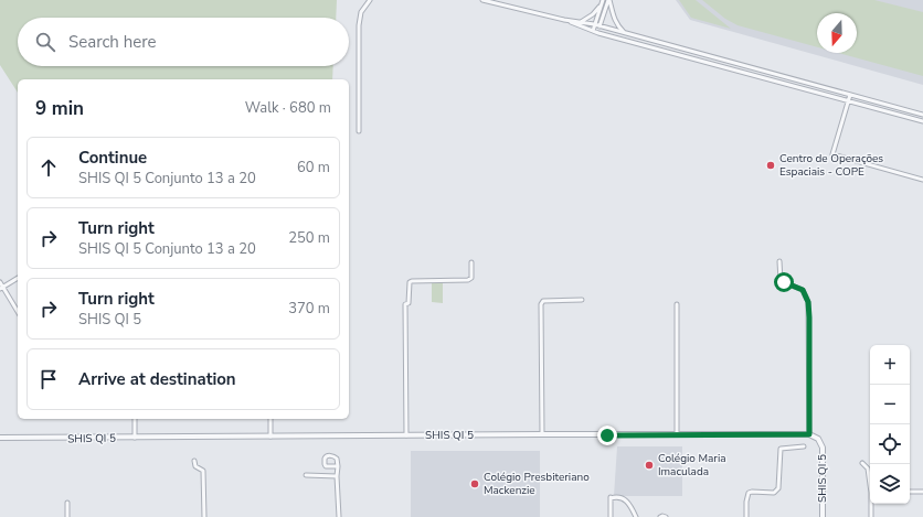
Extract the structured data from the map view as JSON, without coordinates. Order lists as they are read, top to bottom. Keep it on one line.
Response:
{"streets":{"street":["SHIS QI 5"]},"places":["Centro de Operações Espaciais - COPE","Colégio Maria Imaculada","Colégio Presbiteriano Mackenzie"],"north":"bottom","page":{"search":"Search here","heading":["9 min","Walk · 680 m"],"list":[["Continue","SHIS QI 5 Conjunto 13 a 20","60 m"],["Turn right","SHIS QI 5 Conjunto 13 a 20","250 m"],["Turn right","SHIS QI 5","370 m"],"Arrive at destination"],"map_buttons":["+","−"]}}
